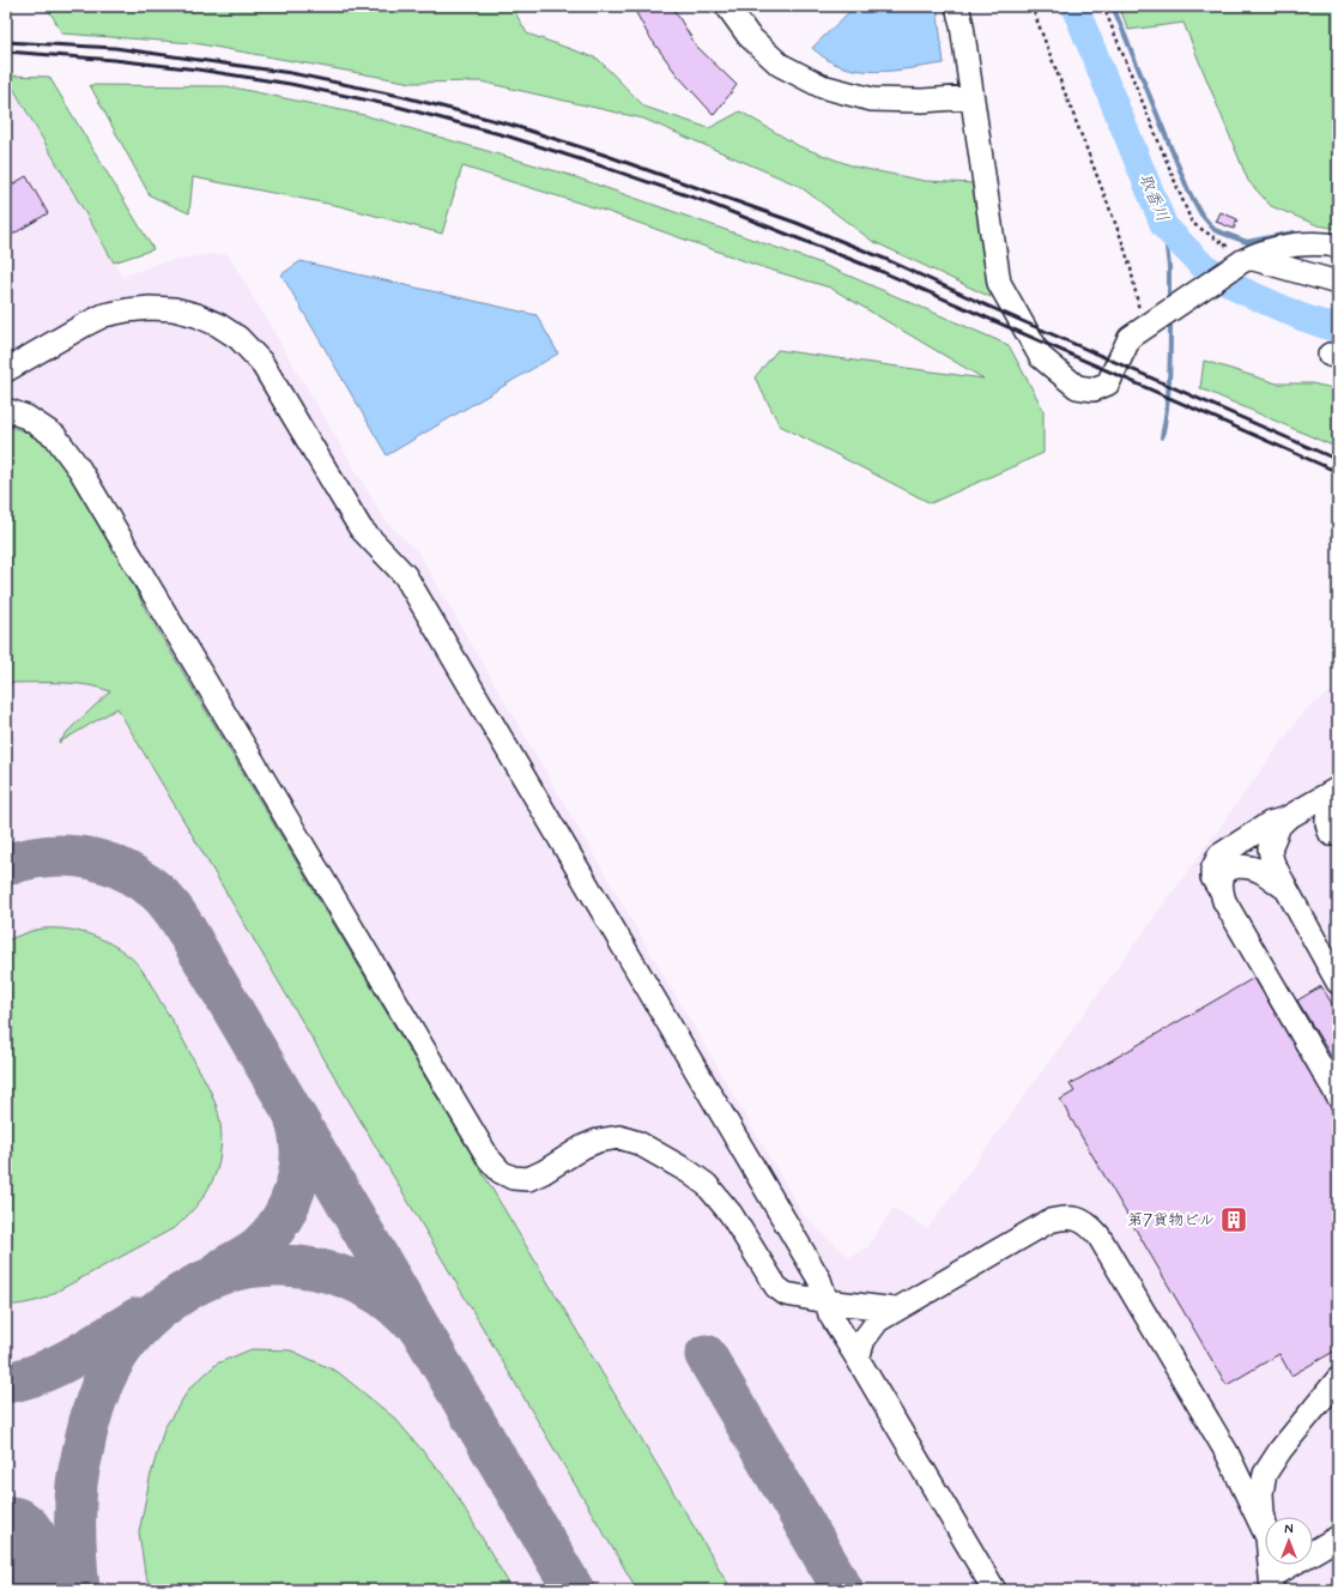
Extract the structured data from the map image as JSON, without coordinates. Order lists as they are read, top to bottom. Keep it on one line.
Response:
{"water":["取香川"],"places":{"building":["第7貨物ビル"]},"north":"top"}
